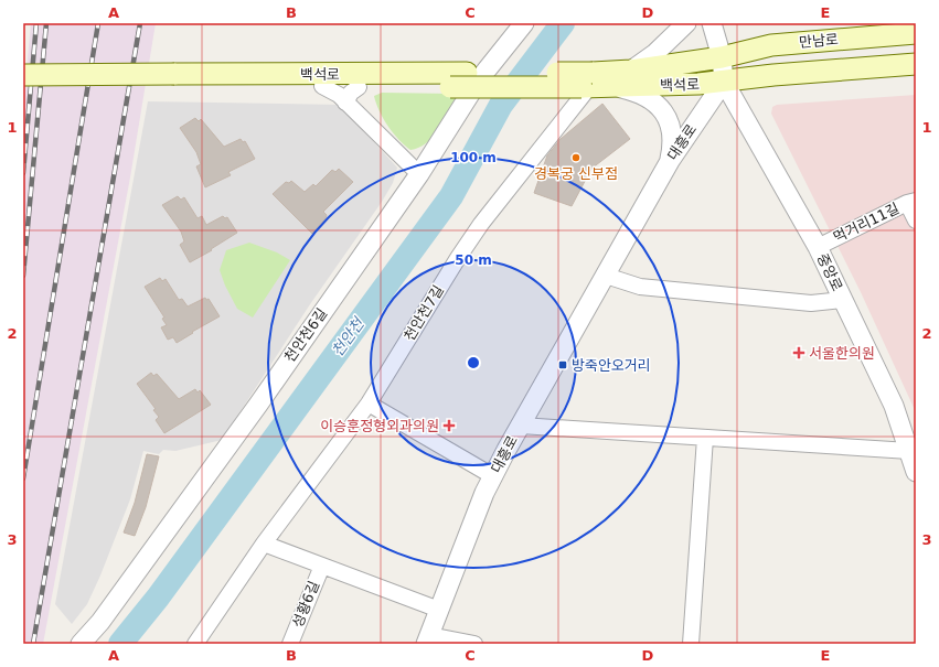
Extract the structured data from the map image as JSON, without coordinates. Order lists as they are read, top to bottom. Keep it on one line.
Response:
{"streets":{"main road":["만남로","백석로"],"street":["대흥로","먹거리11길","중앙로","천안천7길","천안천6길","성황6길"]},"crossings":[["만남로","백석로"],["백석로","대흥로"],["백석로","중앙로"],["백석로","천안천7길"],["대흥로","중앙로"],["먹거리11길","중앙로"]],"water":["천안천"],"places":{"other":["경복궁 신부점"],"health":["서울한의원","이승훈정형외과의원"],"transit":["방죽안오거리"]},"grid":{"columns":["A","B","C","D","E"],"rows":["1","2","3"]},"rings":["100 m","50 m"]}
